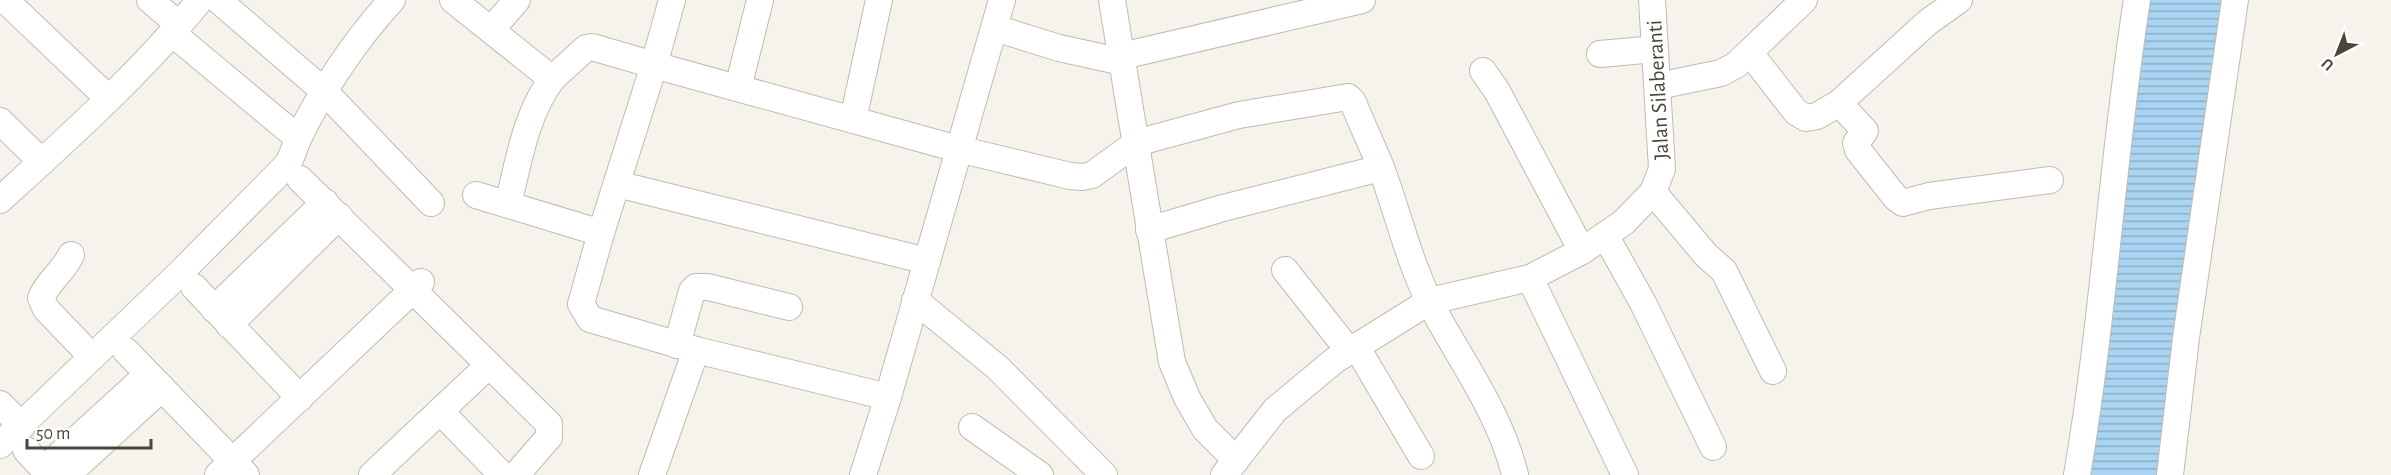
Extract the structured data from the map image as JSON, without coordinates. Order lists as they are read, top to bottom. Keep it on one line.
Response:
{"streets":{"street":["Jalan Silaberanti"]},"scale_bar":"50 m","north":"bottom left"}
